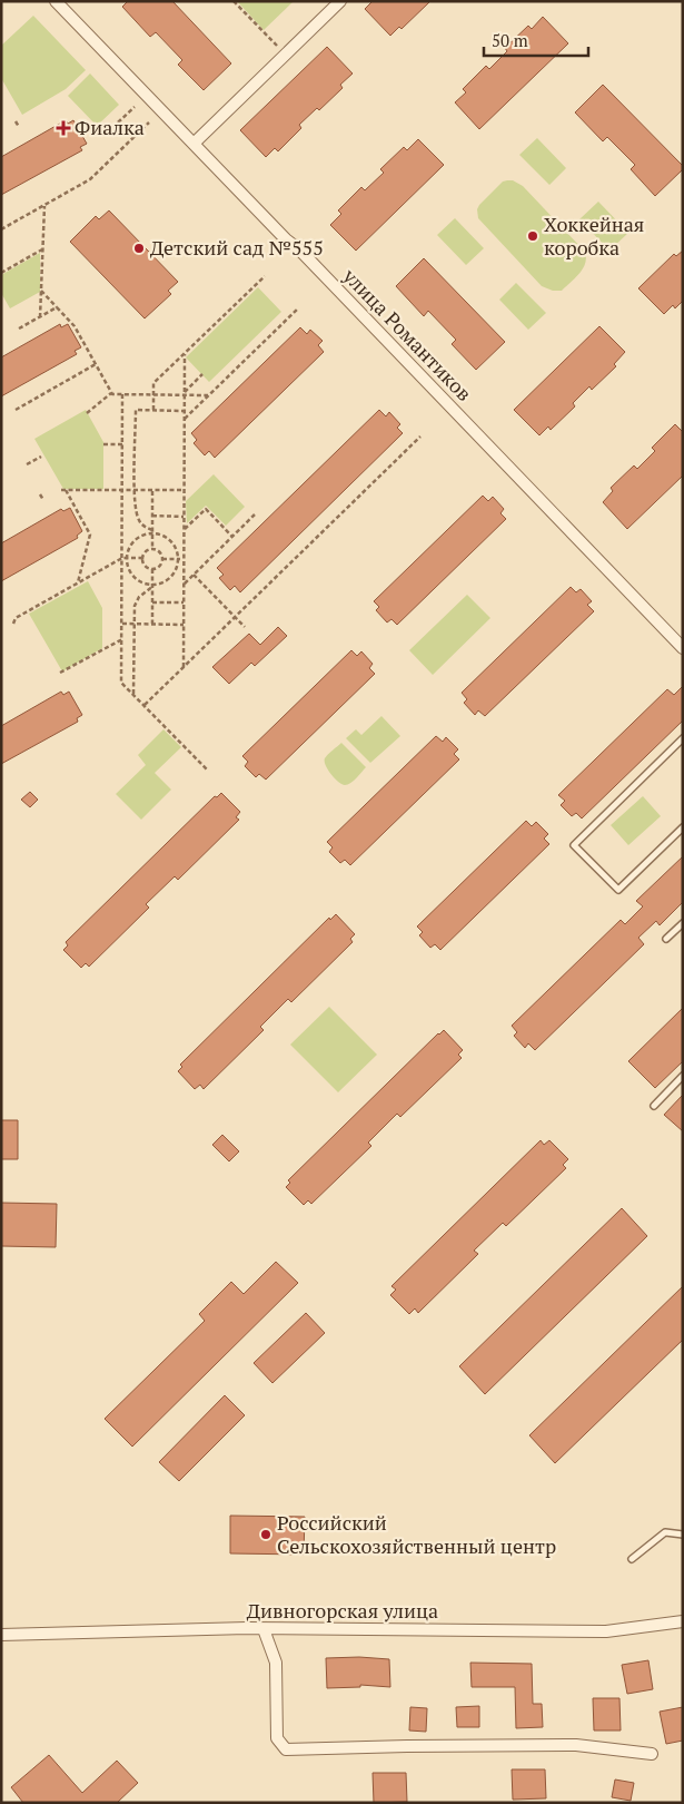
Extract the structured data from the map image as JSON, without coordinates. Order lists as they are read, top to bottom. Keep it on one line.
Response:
{"streets":{"street":["улица Романтиков","Дивногорская улица"]},"places":{"health":["Фиалка"],"other":["Хоккейная коробка","Детский сад №555","Российский Сельскохозяйственный центр"]},"scale_bar":"50 m"}
